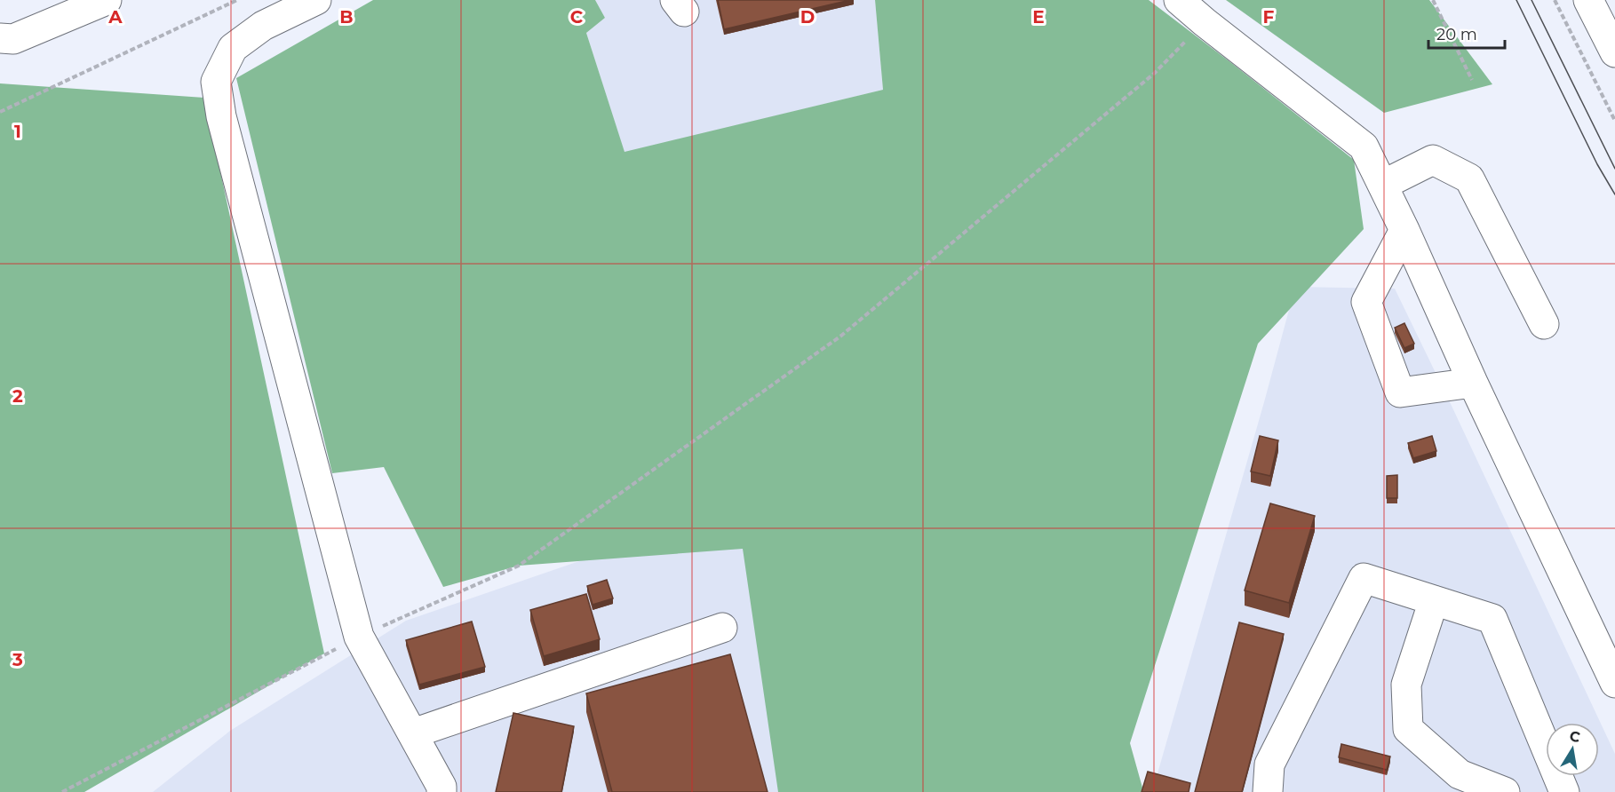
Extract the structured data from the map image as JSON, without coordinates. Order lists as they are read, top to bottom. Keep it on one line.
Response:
{"scale_bar":"20 m","north":"top","grid":{"columns":["A","B","C","D","E","F"],"rows":["1","2","3"]}}
